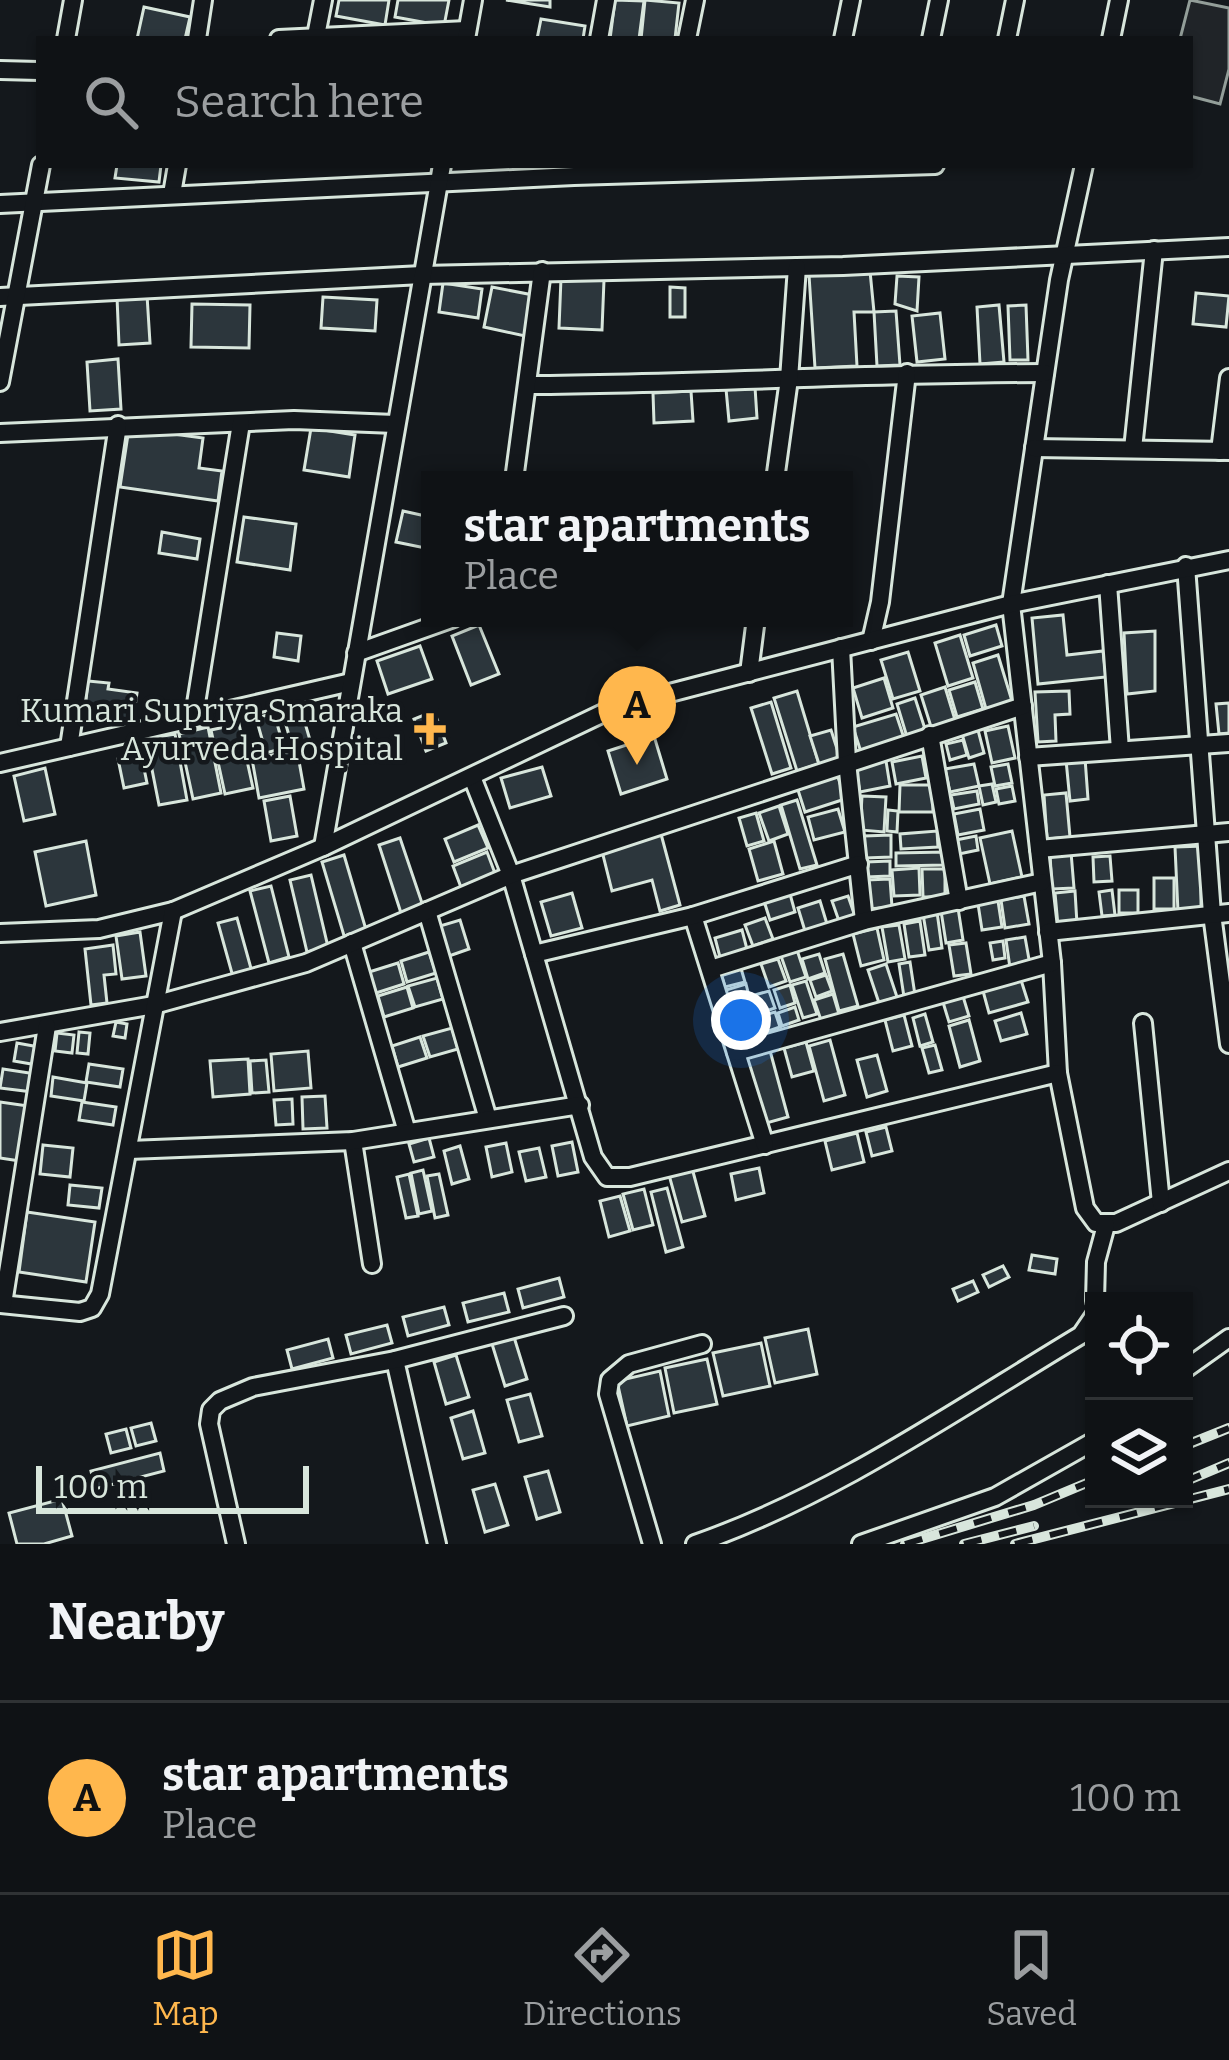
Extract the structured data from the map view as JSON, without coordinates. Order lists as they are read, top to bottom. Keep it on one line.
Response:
{"places":{"health":["Kumari Supriya Smaraka Ayurveda Hospital"]},"scale_bar":"100 m","page":{"search":"Search here","popup":["star apartments","Place"],"pins":"A","scale":"100 m","heading":"Nearby","list":[{"mark":"A","name":"star apartments","note":"Place","value":"100 m"}],"nav":["Map","Directions","Saved"]}}
